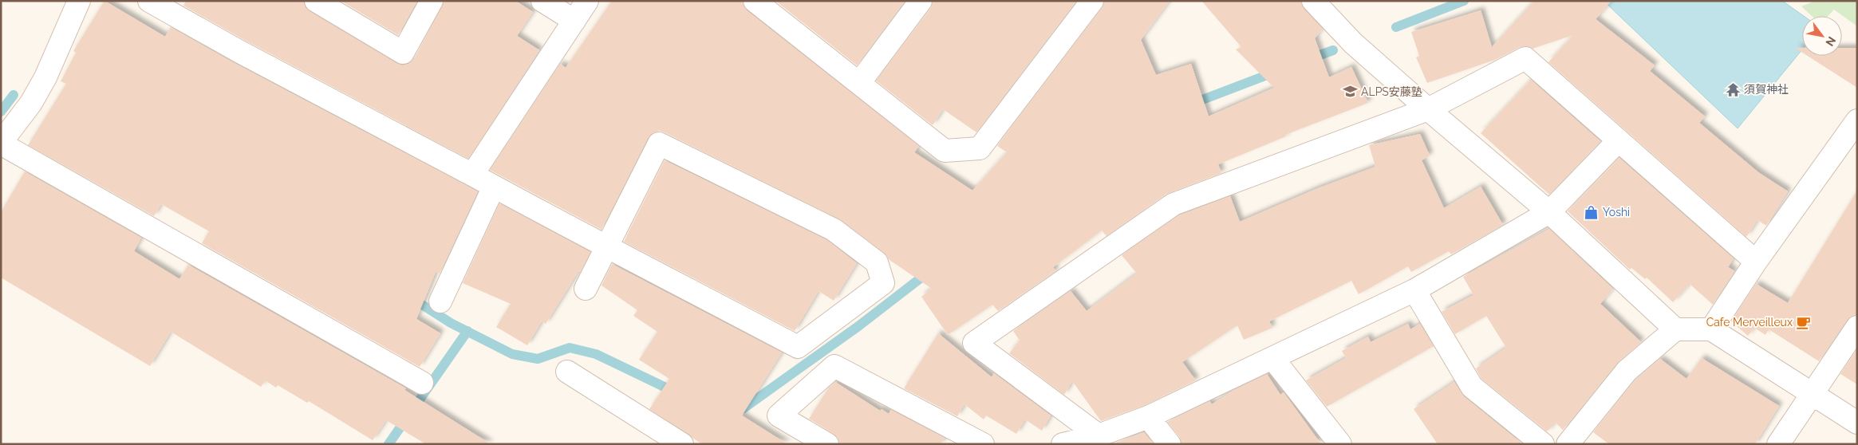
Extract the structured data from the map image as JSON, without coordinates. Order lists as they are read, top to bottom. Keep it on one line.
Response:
{"places":{"temple":["須賀神社"],"school or university":["ALPS安藤塾"],"shop":["Yoshi"],"cafe":["Cafe Merveilleux"]},"north":"bottom right"}
